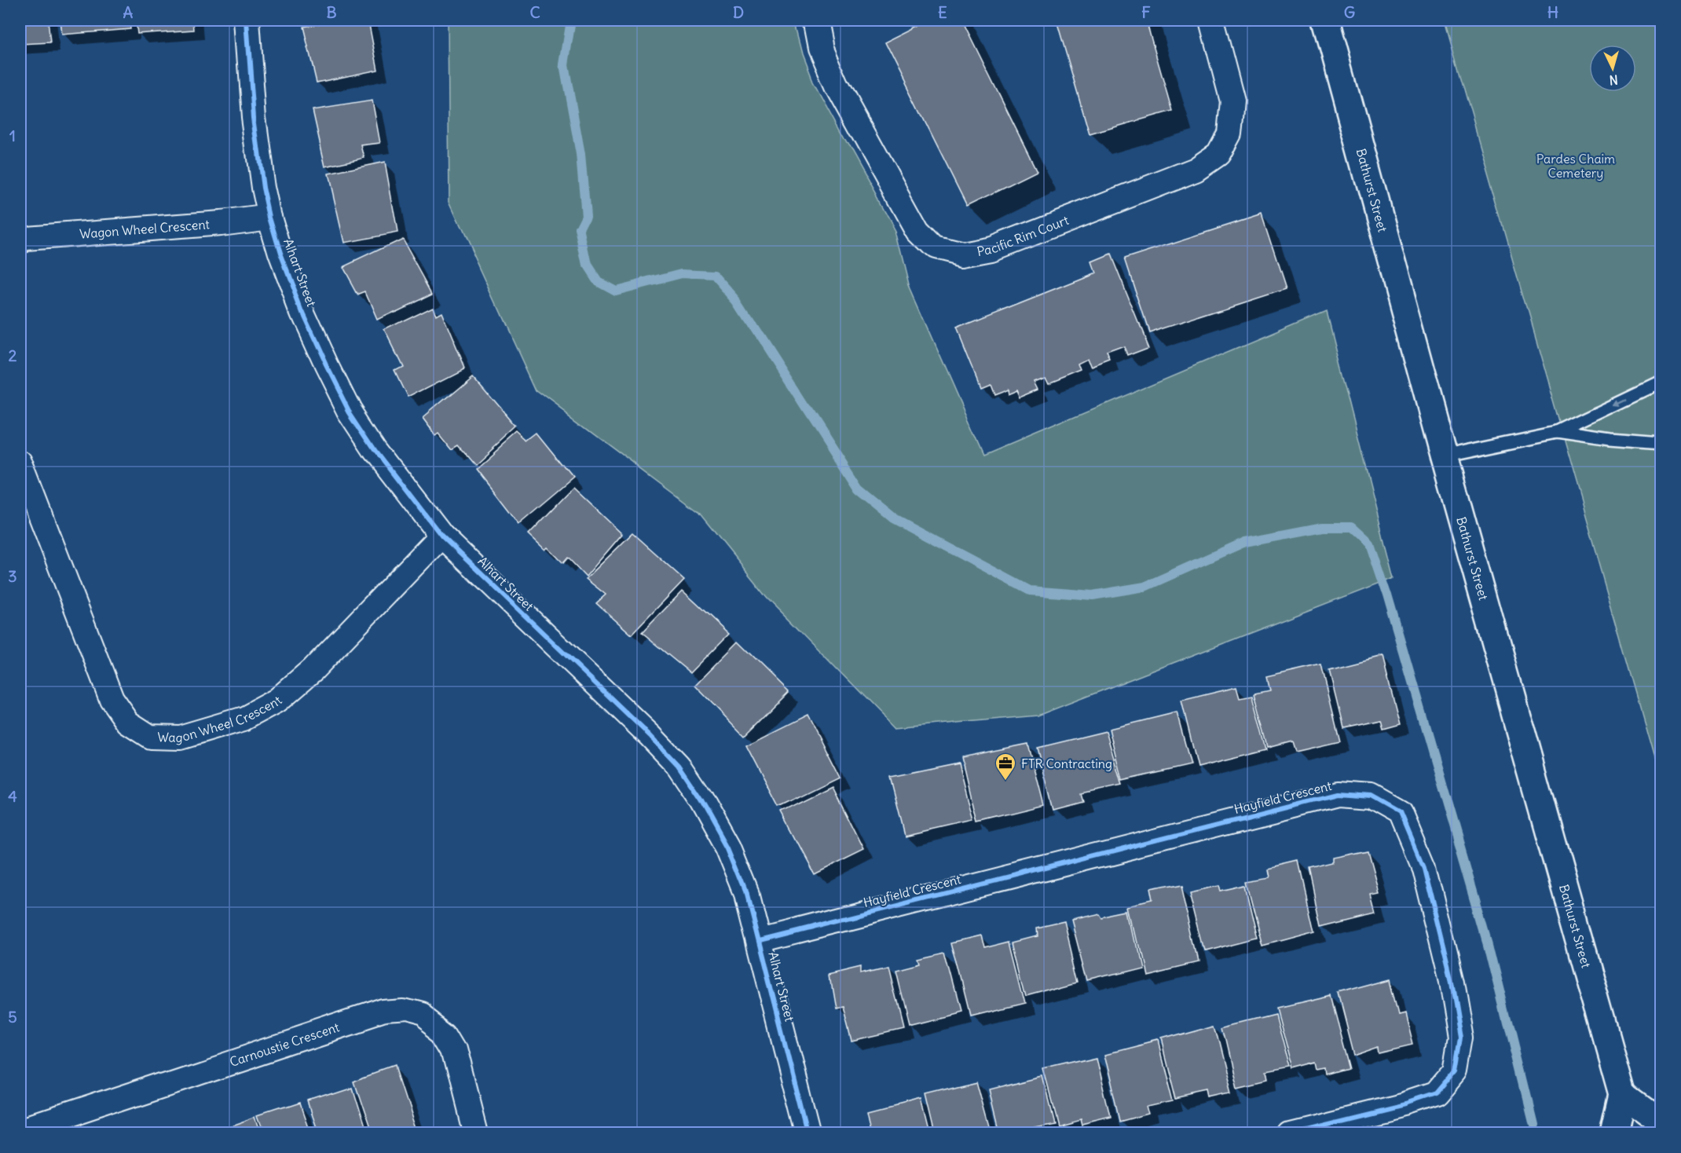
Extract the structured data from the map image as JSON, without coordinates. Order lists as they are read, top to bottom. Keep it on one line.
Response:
{"streets":{"main road":["Bathurst Street"],"street":["Wagon Wheel Crescent","Pacific Rim Court","Alhart Street","Hayfield Crescent","Carnoustie Crescent"]},"crossings":[["Wagon Wheel Crescent","Alhart Street"],["Alhart Street","Hayfield Crescent"]],"parks":["Pardes Chaim Cemetery"],"places":{"office":["FTR Contracting"]},"north":"bottom","grid":{"columns":["A","B","C","D","E","F","G","H"],"rows":["1","2","3","4","5"]}}
